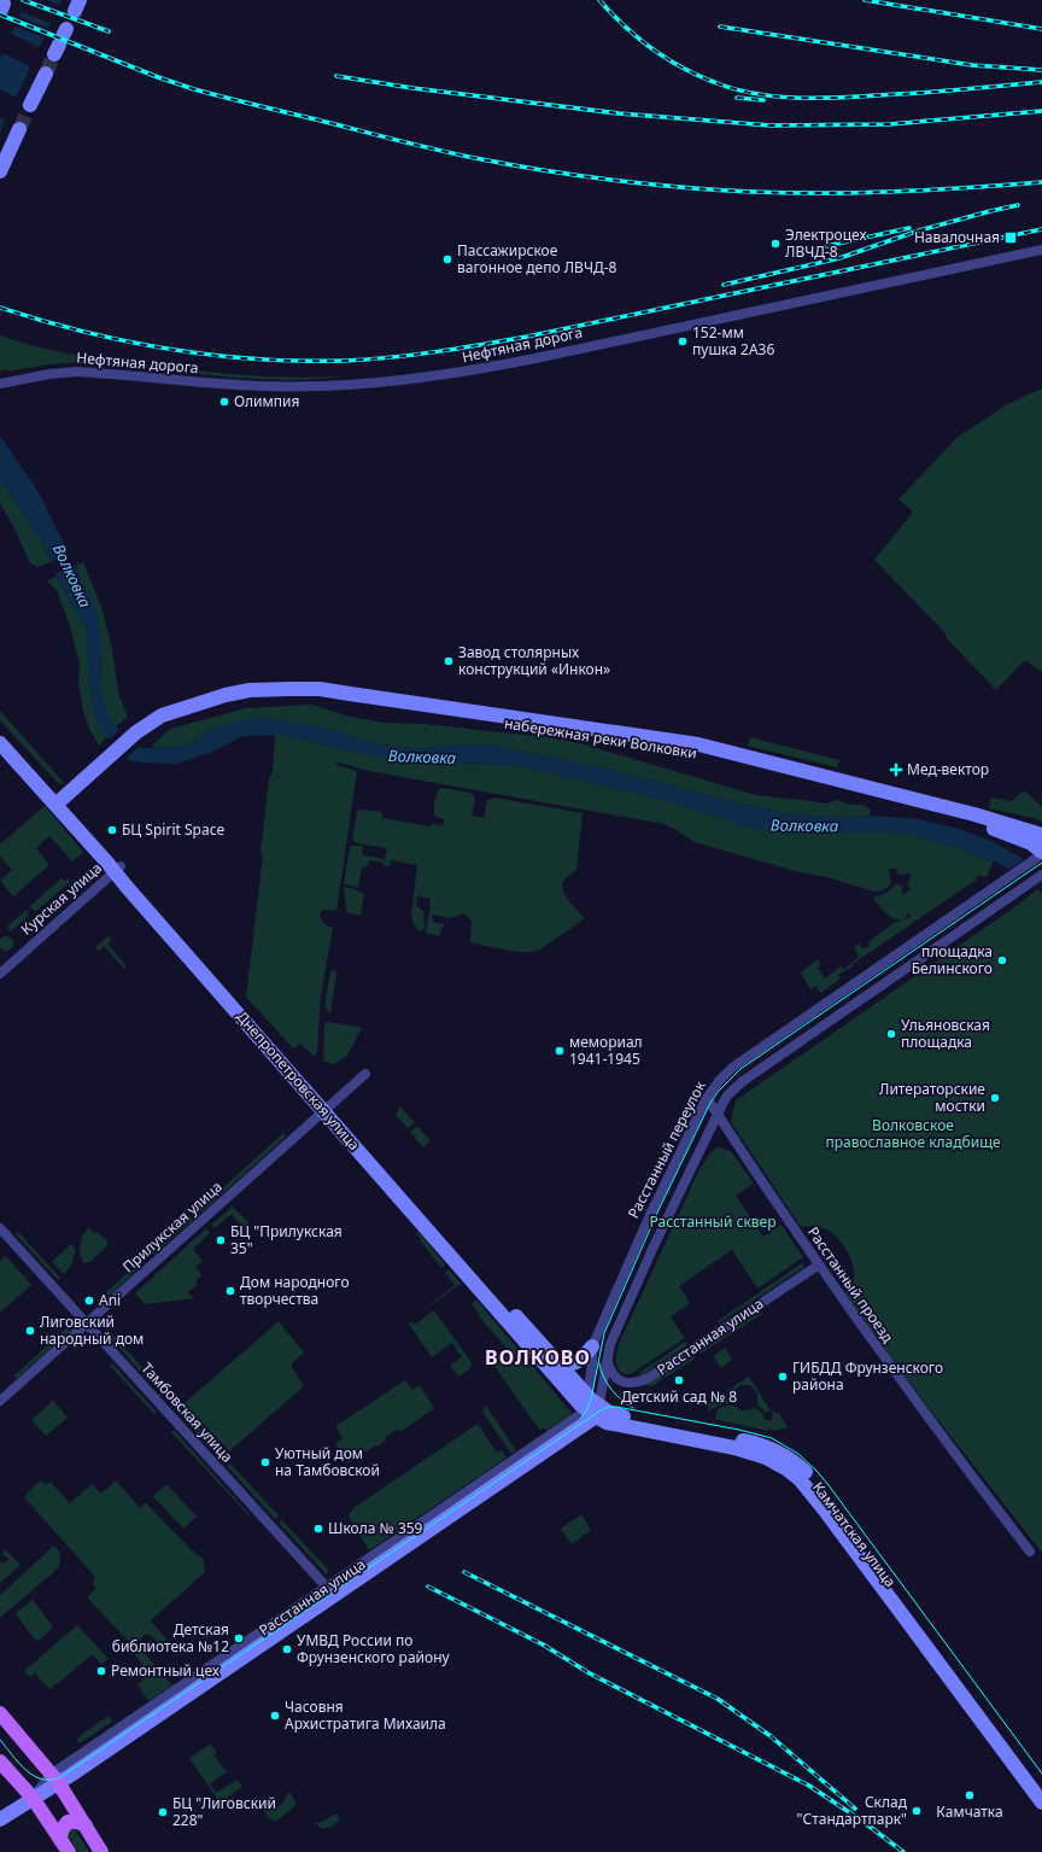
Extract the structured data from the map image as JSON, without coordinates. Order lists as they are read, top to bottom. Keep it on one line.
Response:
{"streets":{"main road":["набережная реки Волковки","Днепропетровская улица","Расстанная улица","Камчатская улица"],"street":["Нефтяная дорога","Курская улица","Расстанный переулок","Прилукская улица","Расстанный проезд","Тамбовская улица"]},"crossings":[["набережная реки Волковки","Днепропетровская улица"],["набережная реки Волковки","Расстанный переулок"],["Курская улица","Днепропетровская улица"],["Днепропетровская улица","Расстанный переулок"],["Днепропетровская улица","Прилукская улица"],["Днепропетровская улица","Расстанная улица"],["Днепропетровская улица","Камчатская улица"],["Расстанный переулок","Расстанный проезд"],["Расстанный переулок","Расстанная улица"],["Расстанный переулок","Камчатская улица"],["Прилукская улица","Тамбовская улица"],["Расстанный проезд","Расстанная улица"],["Расстанная улица","Тамбовская улица"],["Расстанная улица","Камчатская улица"]],"districts":["ВОЛКОВО"],"water":["Волковка"],"parks":["Волковское православное кладбище","Расстанный сквер"],"places":{"transit":["Навалочная"],"other":["Электроцех ЛВЧД-8","Пассажирское вагонное депо ЛВЧД-8","152-мм пушка 2А36","Олимпия","Завод столярных конструкций «Инкон»","БЦ Spirit Space","площадка Белинского","Ульяновская площадка","мемориал 1941-1945","Литераторские мостки","БЦ \"Прилукская 35\"","Дом народного творчества","Ani","Лиговский народный дом","ГИБДД Фрунзенского района","Детский сад № 8","Уютный дом на Тамбовской","Школа № 359","Детская библиотека №12","УМВД России по Фрунзенского району","Ремонтный цех","Часовня Архистратига Михаила","Камчатка","Склад \"Стандартпарк\"","БЦ \"Лиговский 228\""],"health":["Мед-вектор"]}}
